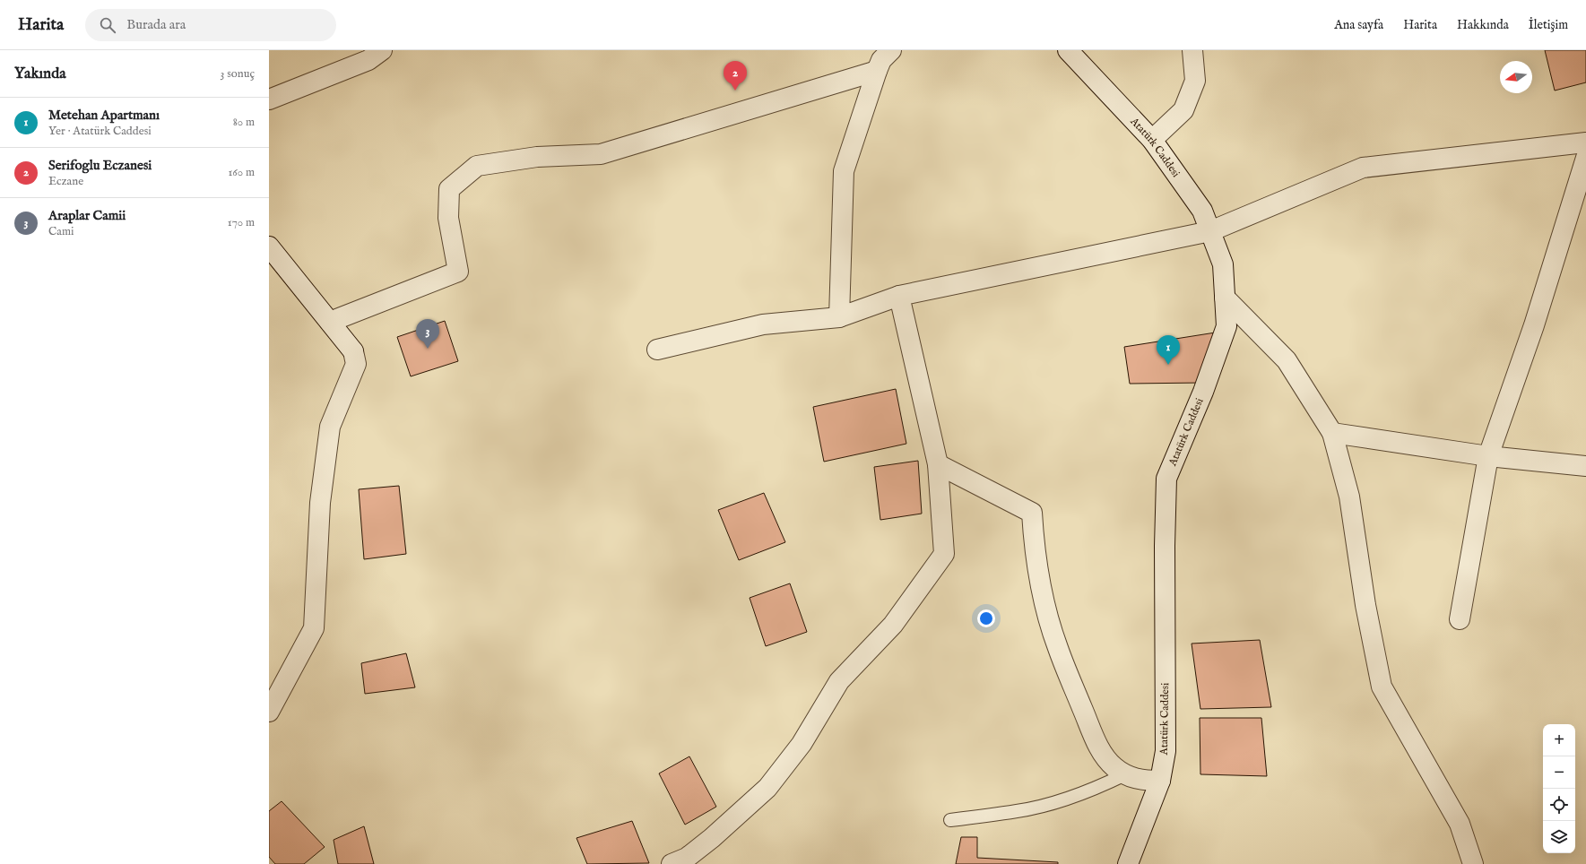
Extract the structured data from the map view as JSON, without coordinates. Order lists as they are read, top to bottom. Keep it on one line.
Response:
{"streets":{"street":["Atatürk Caddesi"]},"north":"left","page":{"header":"Harita","search":"Burada ara","nav":["Ana sayfa","Harita","Hakkında","İletişim"],"heading":["Yakında","3 sonuç"],"pins":["2","3","1"],"list":[{"mark":"1","name":"Metehan Apartmanı","note":"Yer · Atatürk Caddesi","value":"80 m"},{"mark":"2","name":"Serifoglu Eczanesi","note":"Eczane","value":"160 m"},{"mark":"3","name":"Araplar Camii","note":"Cami","value":"170 m"}],"map_buttons":["+","−"]}}
